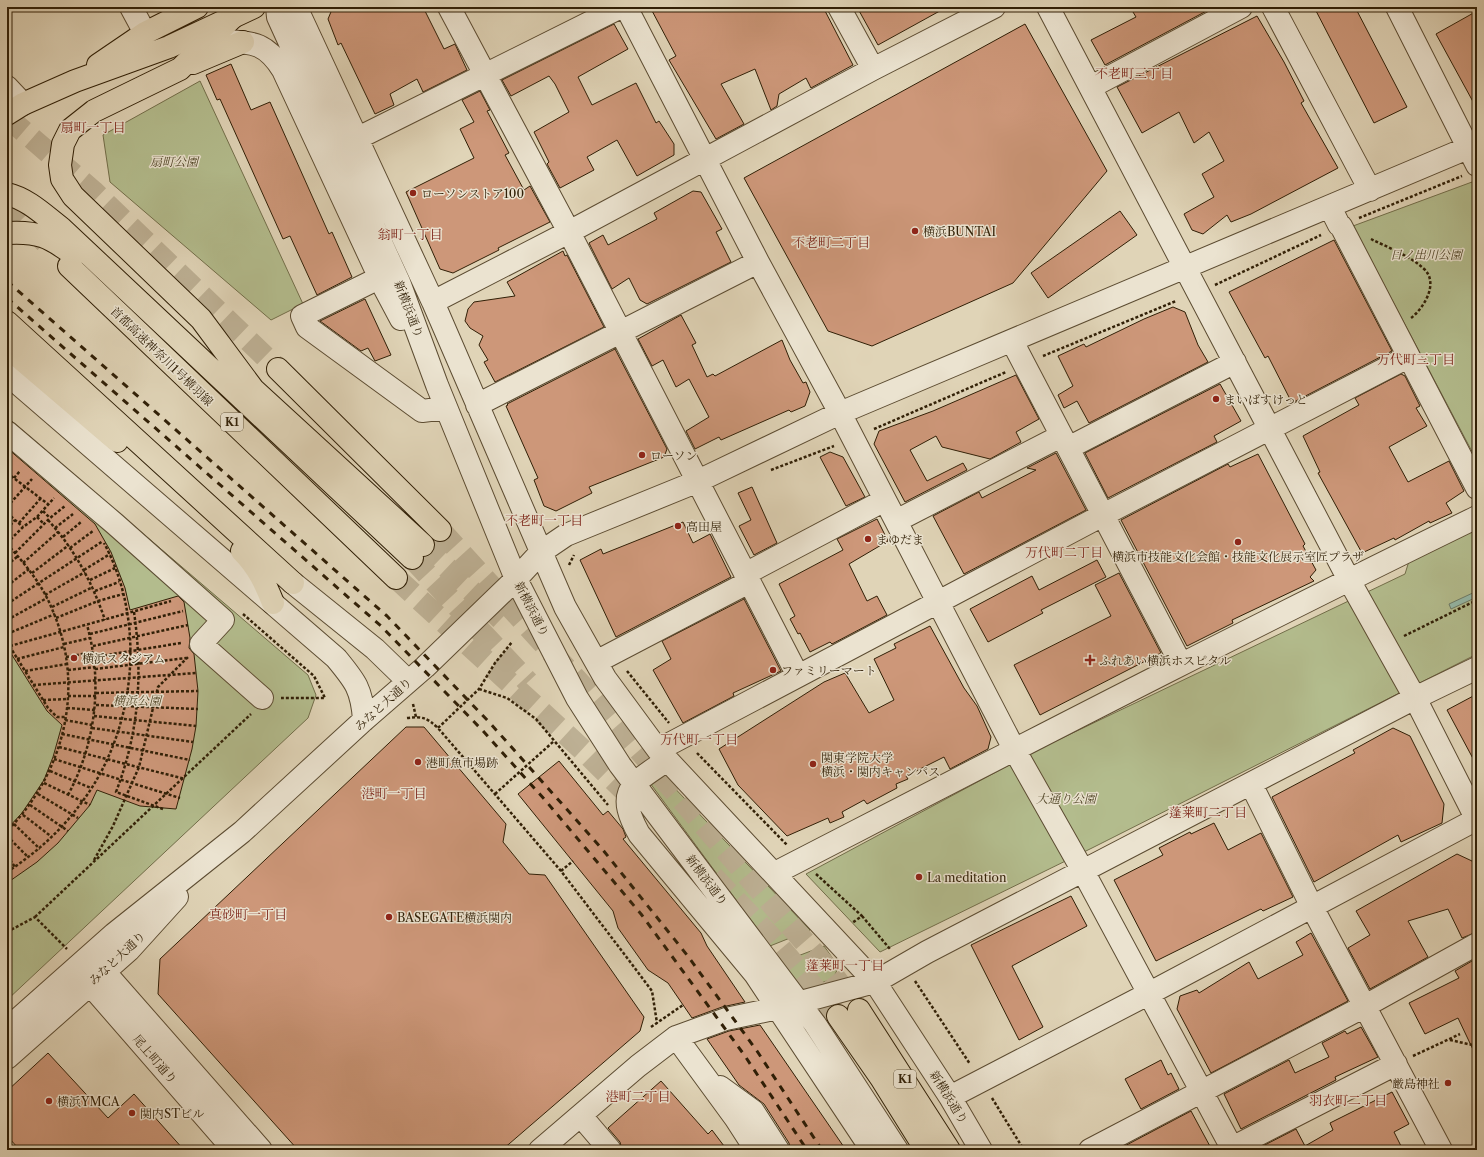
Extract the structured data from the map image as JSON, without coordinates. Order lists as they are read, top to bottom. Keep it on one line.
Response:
{"streets":{"main road":["首都高速神奈川1号横羽線","K1"],"street":["新横浜通り","みなと大通り","尾上町通り"]},"crossings":[["新横浜通り","みなと大通り"],["みなと大通り","尾上町通り"]],"districts":["不老町三丁目","扇町一丁目","翁町一丁目","不老町二丁目","万代町三丁目","不老町一丁目","万代町二丁目","万代町一丁目","港町一丁目","蓬莱町二丁目","真砂町一丁目","蓬莱町一丁目","港町二丁目","羽衣町二丁目"],"parks":["扇町公園","日ノ出川公園","横浜公園","大通り公園"],"places":{"other":["ローソンストア100","横浜BUNTAI","まいばすけっと","ローソン","高田屋","まゆだま","横浜市技能文化会館・技能文化展示室匠プラザ","横浜スタジアム","ファミリーマート","港町魚市場跡","関東学院大学 横浜・関内キャンパス","La meditation","BASEGATE横浜関内","厳島神社","横浜YMCA","関内STビル"],"health":["ふれあい横浜ホスピタル"]}}
